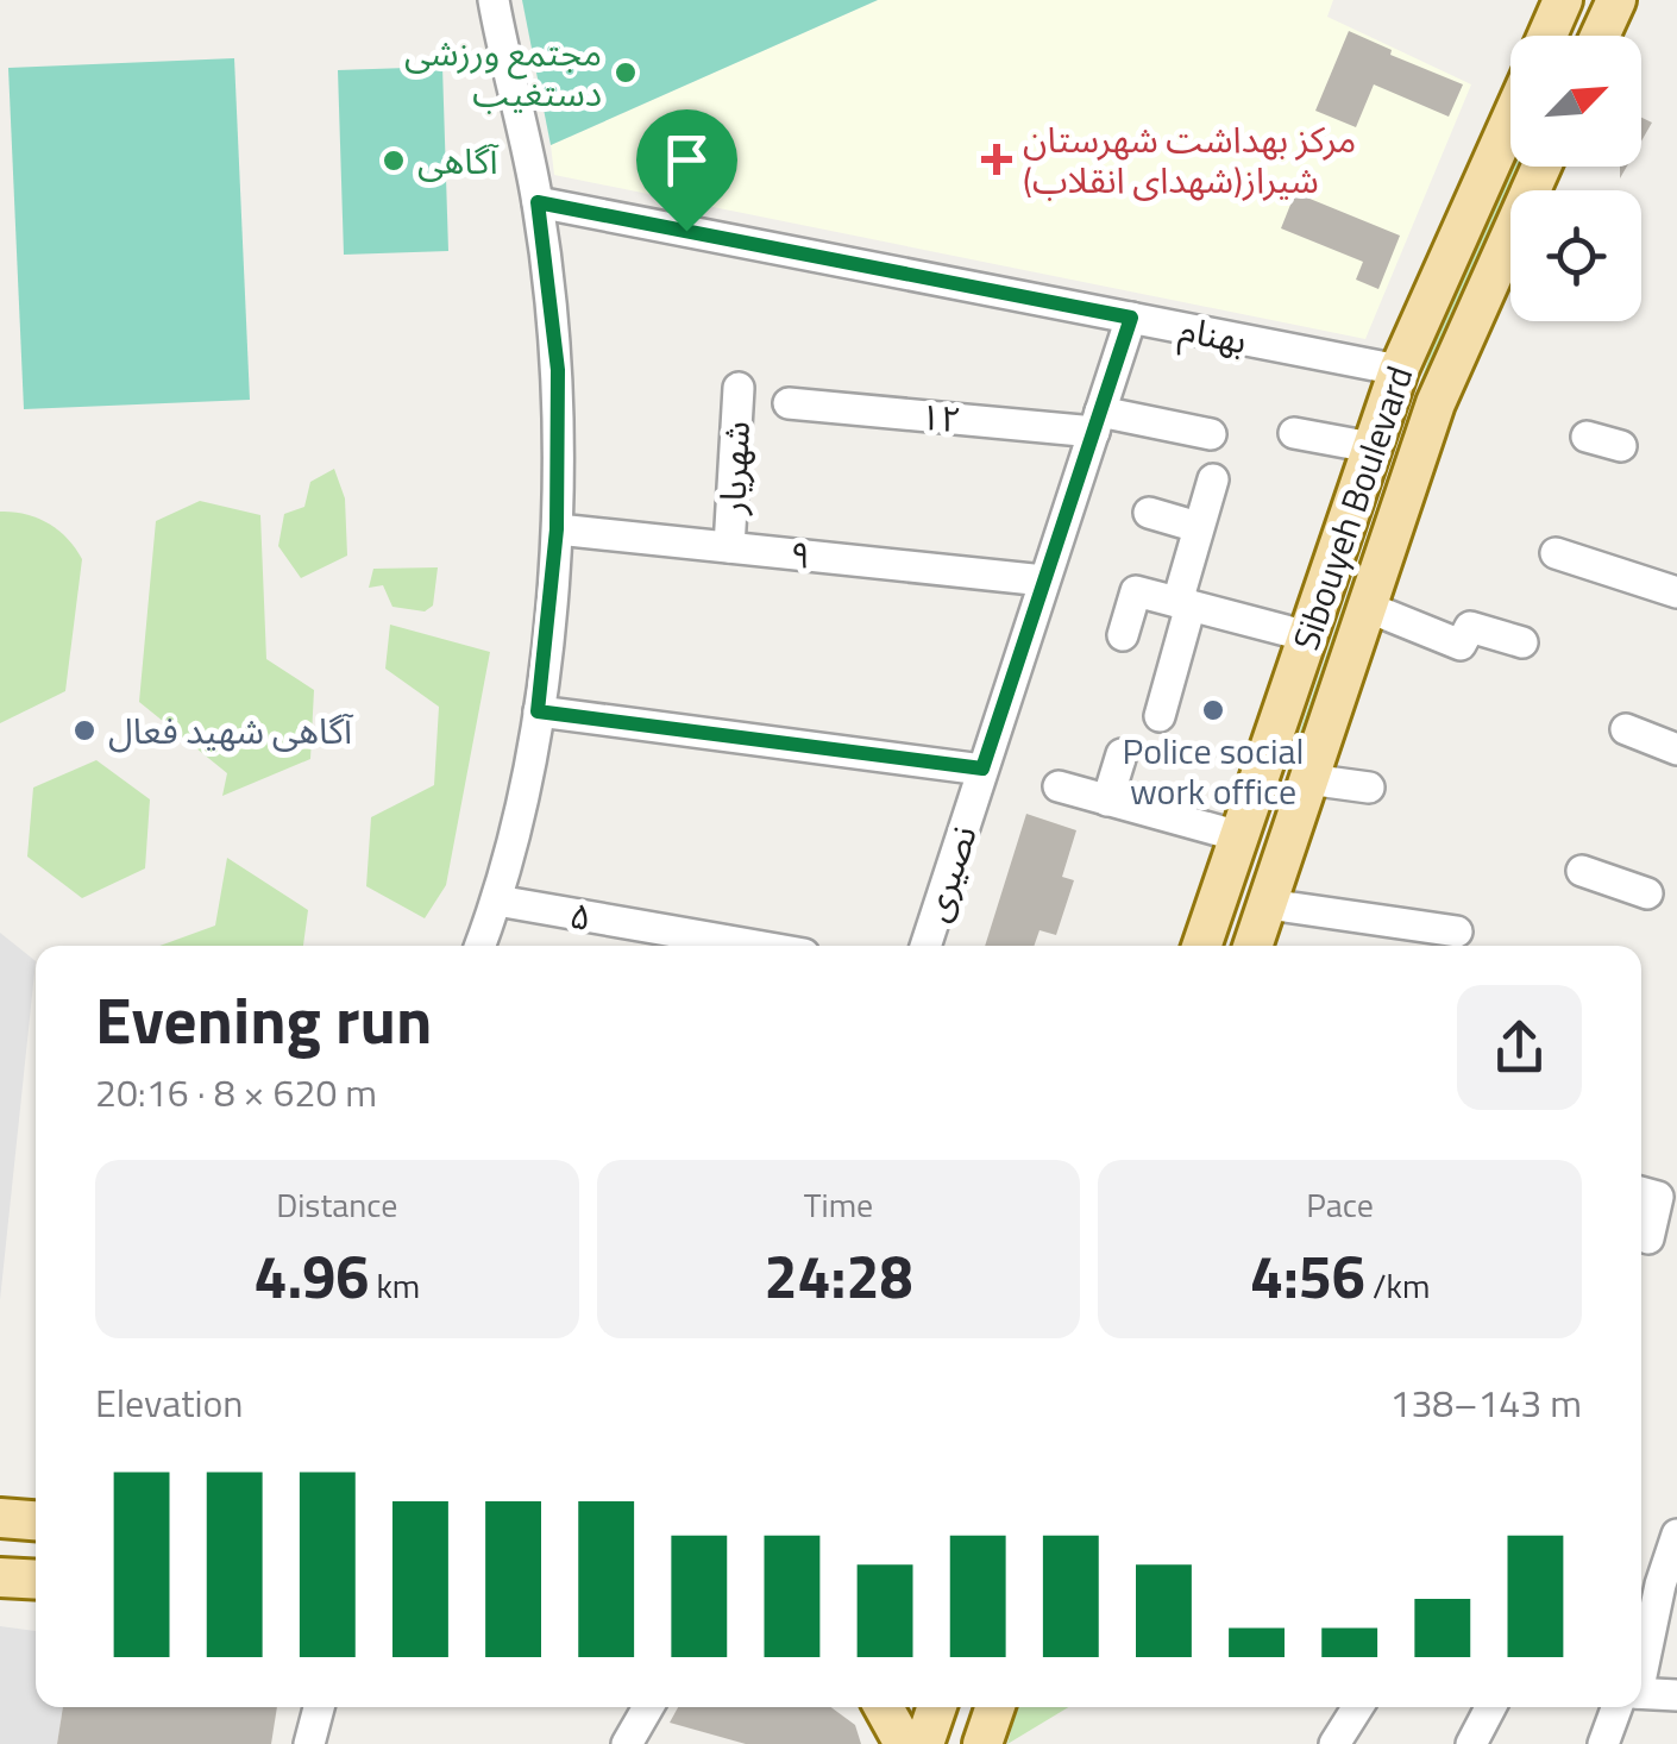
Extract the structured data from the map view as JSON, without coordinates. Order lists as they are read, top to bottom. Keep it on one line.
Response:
{"streets":{"main road":["Sibouyeh Boulevard"],"street":["بهنام","۱۲","شهریار","۹","نصیری","۵"]},"crossings":[["بهنام","Sibouyeh Boulevard"],["بهنام","نصیری"],["۱۲","نصیری"],["شهریار","۹"],["۹","نصیری"]],"places":{"other":["مجتمع ورزشی دستغیب","آگاهی","Police social work office","آگاهی شهید فعال"],"health":["مرکز بهداشت شهرستان شیراز(شهدای انقلاب)"]},"north":"top right","page":{"heading":["Evening run","20:16 · 8 × 620 m"],"stats":[["Distance","4.96 km"],["Time","24:28"],["Pace","4:56 /km"]],"chart":["Elevation","138–143 m"]}}
